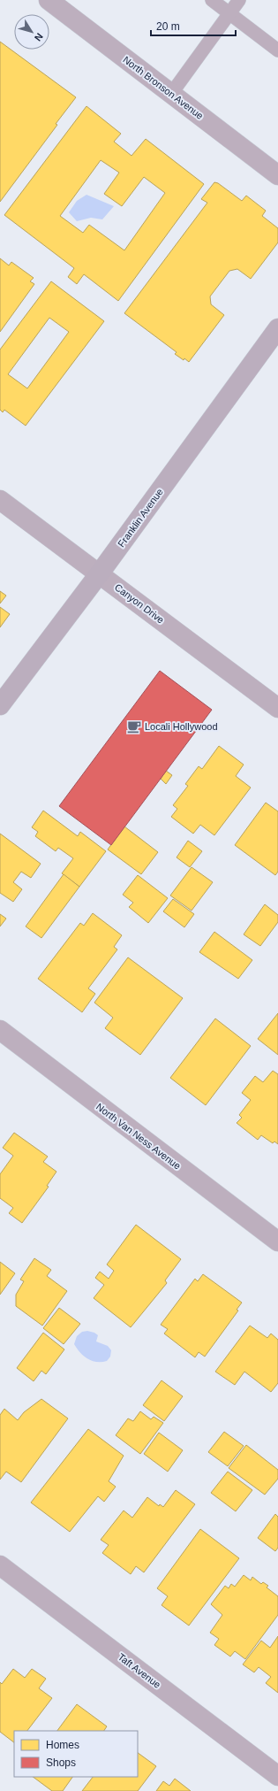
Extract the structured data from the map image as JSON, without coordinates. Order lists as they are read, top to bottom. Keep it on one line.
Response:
{"streets":{"main road":["Franklin Avenue"],"street":["North Bronson Avenue","Canyon Drive","North Van Ness Avenue","Taft Avenue"]},"crossings":[["Franklin Avenue","Canyon Drive"]],"places":{"cafe":["Locali Hollywood"]},"legend":["Homes","Shops"],"scale_bar":"20 m","north":"bottom right"}
